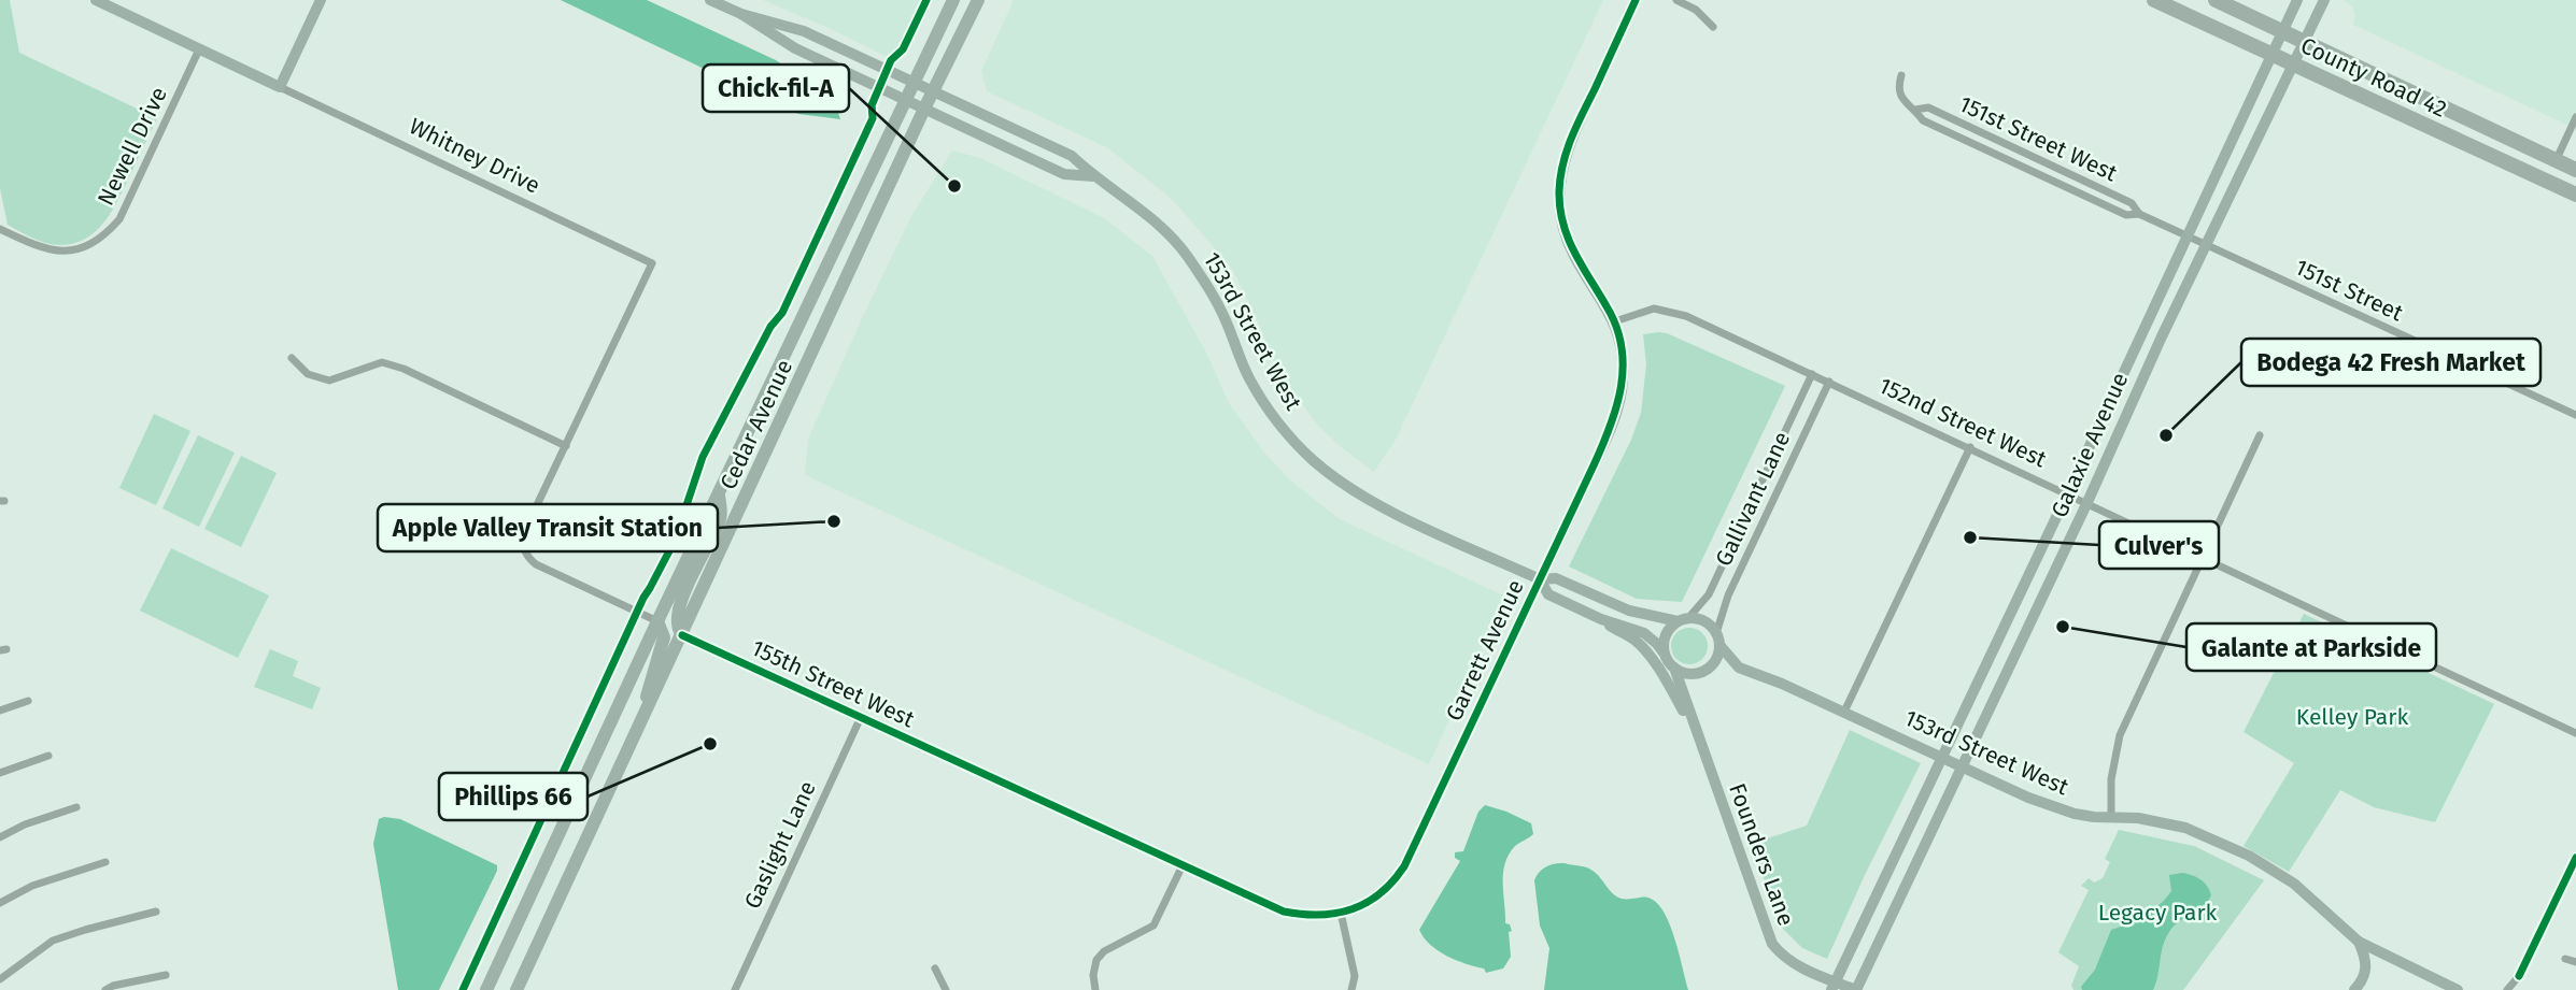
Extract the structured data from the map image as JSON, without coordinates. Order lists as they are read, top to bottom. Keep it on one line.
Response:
{"streets":{"highway":["County Road 42"],"main road":["Cedar Avenue"],"street":["151st Street West","Newell Drive","Whitney Drive","151st Street","153rd Street West","152nd Street West","Galaxie Avenue","Gallivant Lane","Garrett Avenue","155th Street West","Gaslight Lane","Founders Lane"]},"crossings":[["County Road 42","Galaxie Avenue"],["151st Street West","151st Street"],["151st Street West","Galaxie Avenue"],["Newell Drive","Whitney Drive"],["Whitney Drive","Cedar Avenue"],["151st Street","Galaxie Avenue"],["153rd Street West","Cedar Avenue"],["153rd Street West","Galaxie Avenue"],["153rd Street West","Gallivant Lane"],["153rd Street West","Garrett Avenue"],["153rd Street West","Founders Lane"],["152nd Street West","Galaxie Avenue"],["152nd Street West","Gallivant Lane"],["152nd Street West","Garrett Avenue"],["Cedar Avenue","155th Street West"],["Galaxie Avenue","Founders Lane"],["Gallivant Lane","Founders Lane"],["Garrett Avenue","155th Street West"],["155th Street West","Gaslight Lane"]],"parks":["Kelley Park","Legacy Park"],"places":["Chick-fil-A","Bodega 42 Fresh Market","Apple Valley Transit Station","Culver's","Galante at Parkside","Phillips 66"]}
